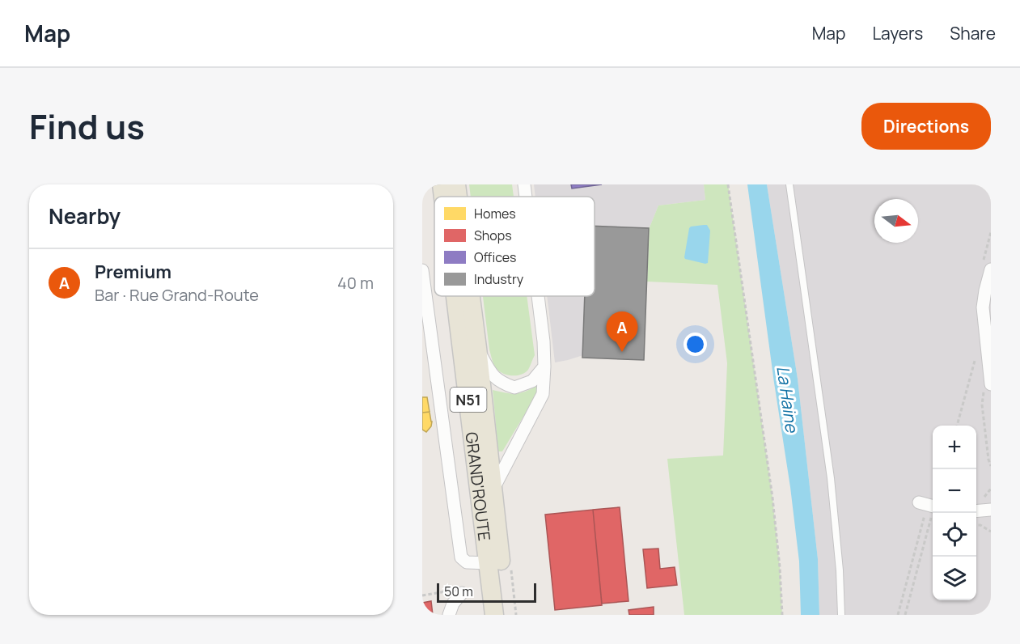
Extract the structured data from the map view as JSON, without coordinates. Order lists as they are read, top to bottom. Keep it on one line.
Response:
{"streets":{"main road":["N51","GRAND'ROUTE"]},"water":["La Haine"],"legend":["Homes","Shops","Offices","Industry"],"scale_bar":"50 m","north":"right","page":{"header":"Map","nav":["Map","Layers","Share"],"title":"Find us","buttons":"Directions","heading":"Nearby","list":[{"mark":"A","name":"Premium","note":"Bar · Rue Grand-Route","value":"40 m"}],"pins":"A","map_buttons":["+","−"],"scale":"50 m"}}
